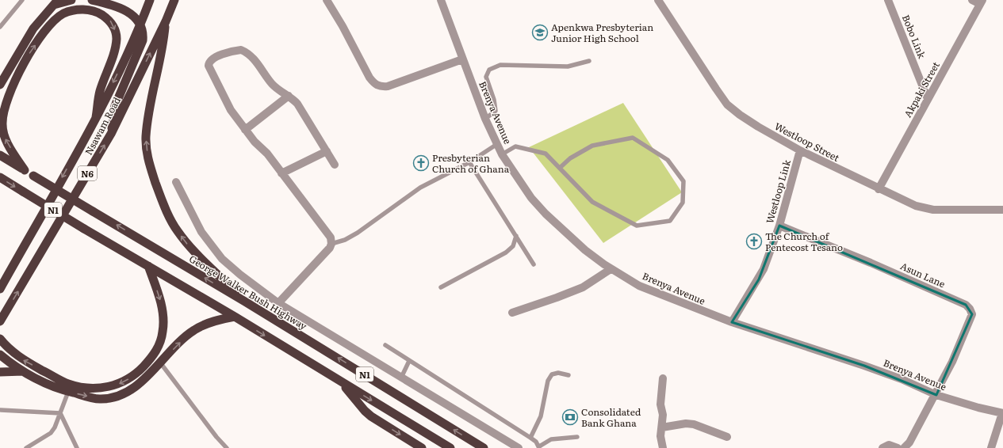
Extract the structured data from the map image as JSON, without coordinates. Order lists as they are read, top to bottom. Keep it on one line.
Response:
{"streets":{"highway":["Nsawam Road","N6","N1","George Walker Bush Highway"],"street":["Bobo Link","Akpaki Street","Brenya Avenue","Westloop Street","Westloop Link","Asun Lane"]},"crossings":[["Bobo Link","Akpaki Street"],["Akpaki Street","Westloop Street"],["Brenya Avenue","Westloop Link"],["Brenya Avenue","Asun Lane"],["Westloop Street","Westloop Link"],["Westloop Link","Asun Lane"]],"places":{"school or university":["Apenkwa Presbyterian Junior High School"],"church":["Presbyterian Church of Ghana","The Church of Pentecost Tesano"],"bank":["Consolidated Bank Ghana"]}}
